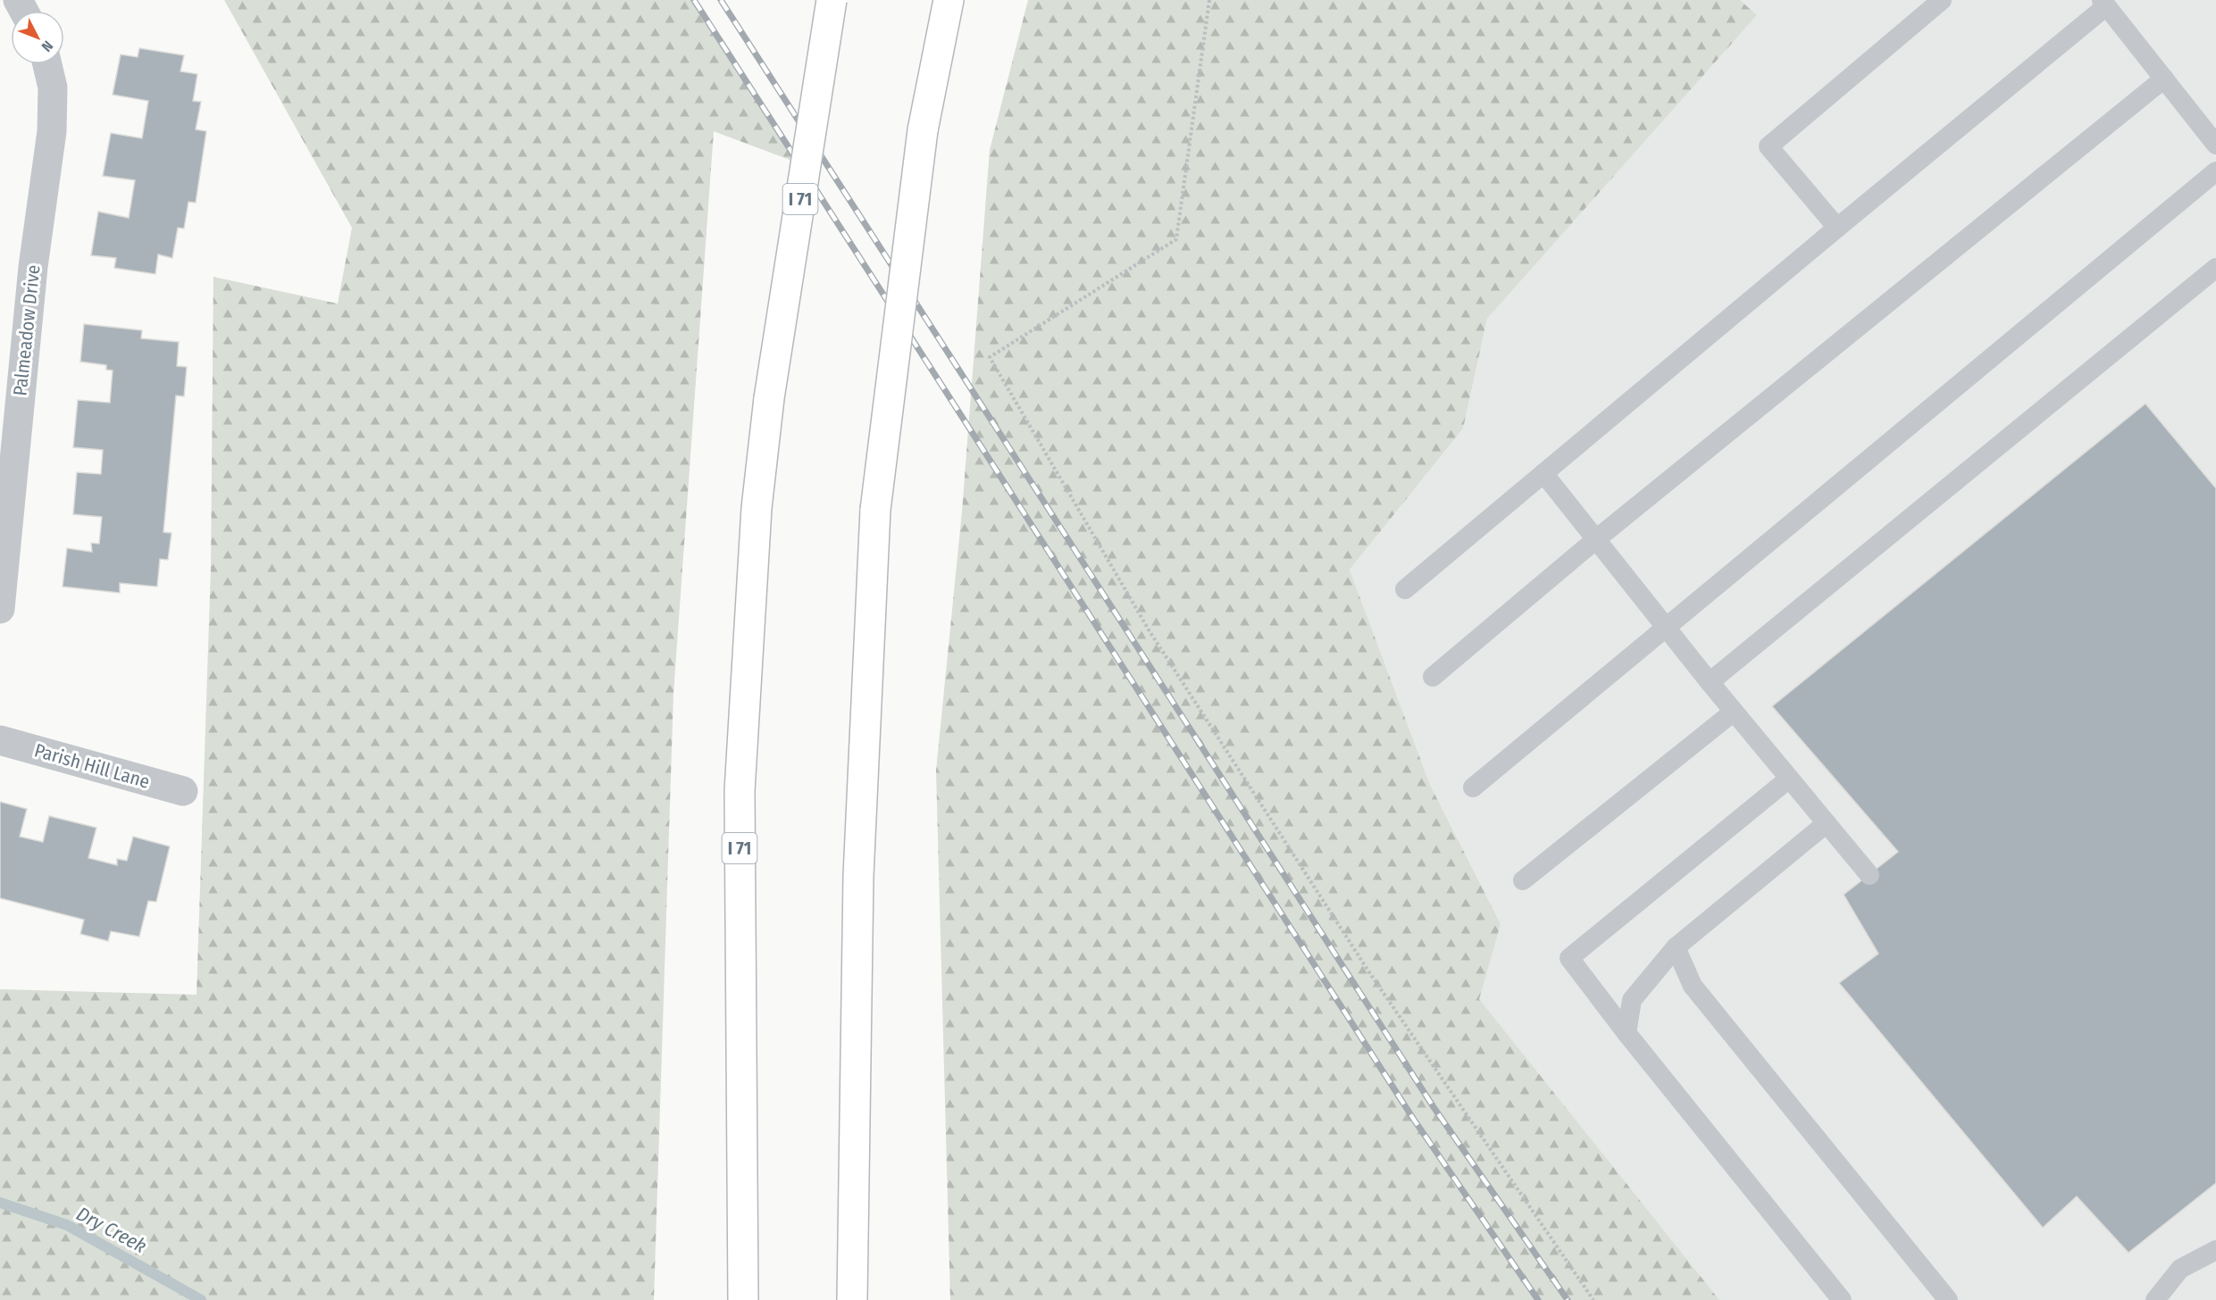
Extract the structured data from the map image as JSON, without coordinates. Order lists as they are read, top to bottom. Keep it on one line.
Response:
{"streets":{"highway":["I 71"],"street":["Palmeadow Drive","Parish Hill Lane"]},"water":["Dry Creek"],"north":"bottom right"}
